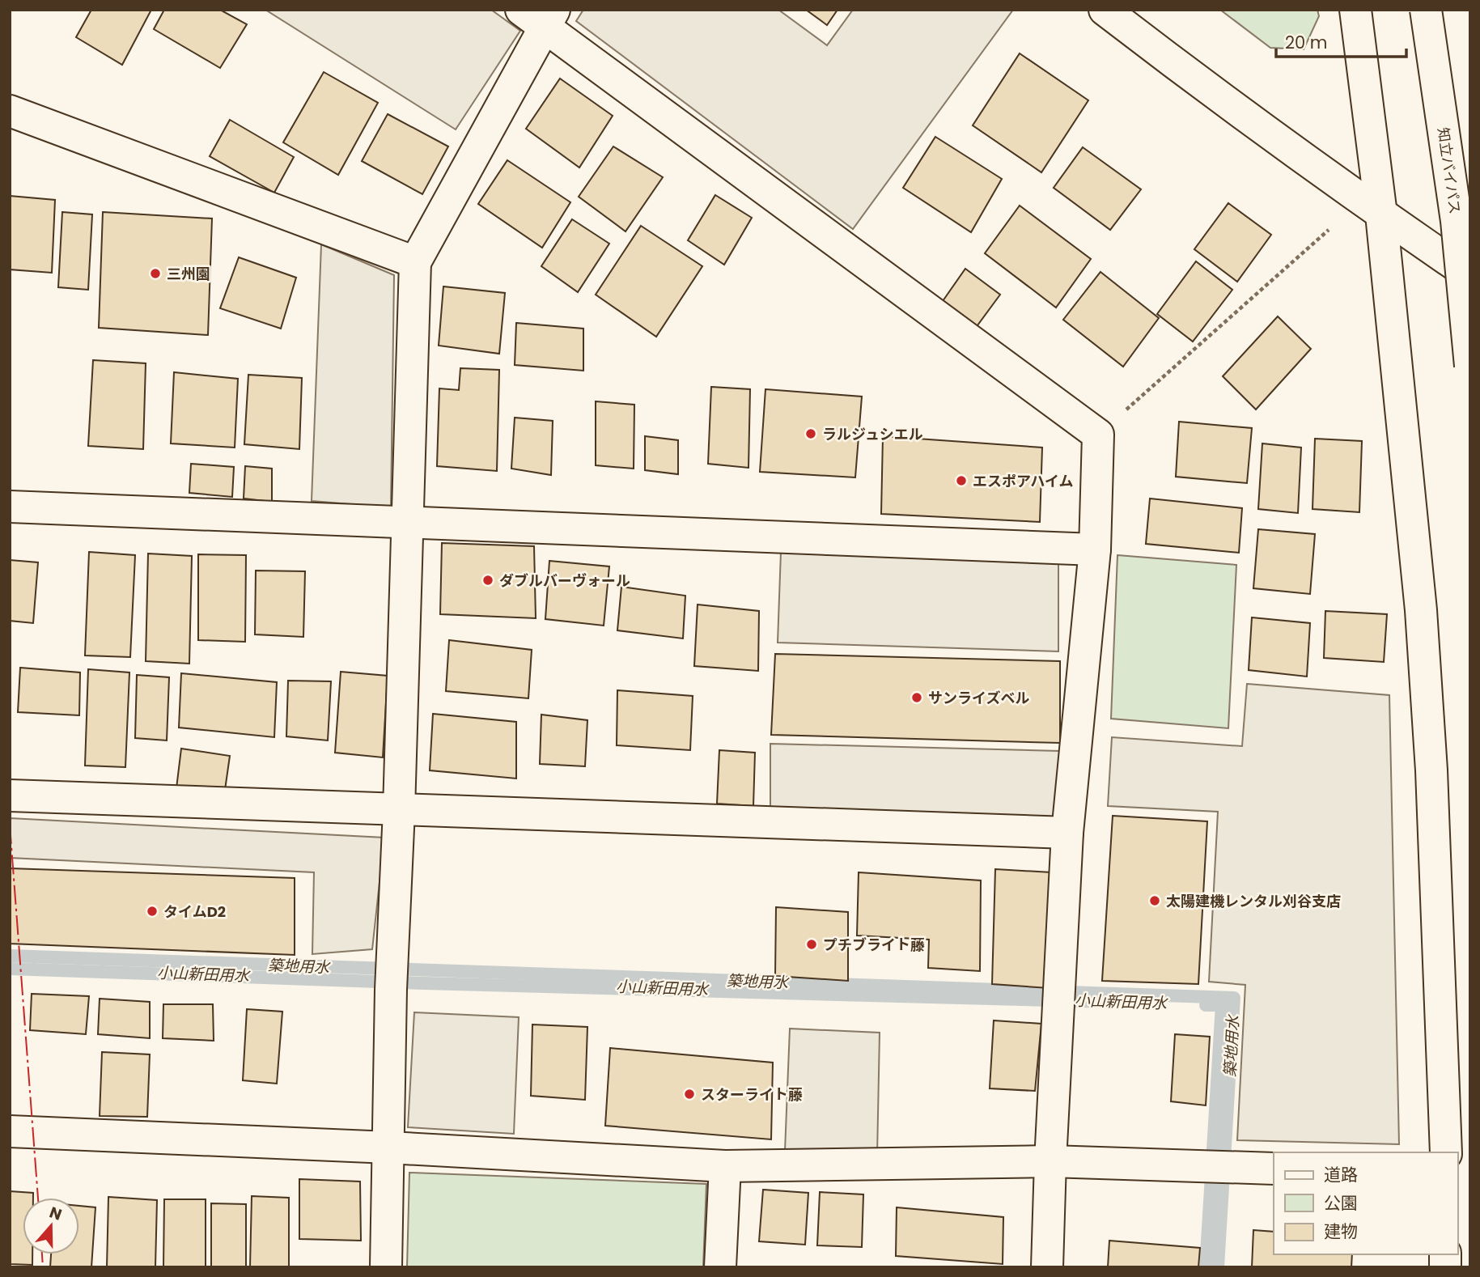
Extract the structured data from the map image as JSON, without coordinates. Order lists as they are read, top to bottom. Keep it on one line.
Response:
{"streets":{"main road":["知立バイパス"]},"water":["築地用水","小山新田用水"],"places":["三州園","ラルジュシエル","エスポアハイム","ダブルバーヴォール","サンライズベル","太陽建機レンタル刈谷支店","タイムD2","プチブライト藤","スターライト藤"],"legend":["道路","公園","建物"],"scale_bar":"20 m","north":"top"}
